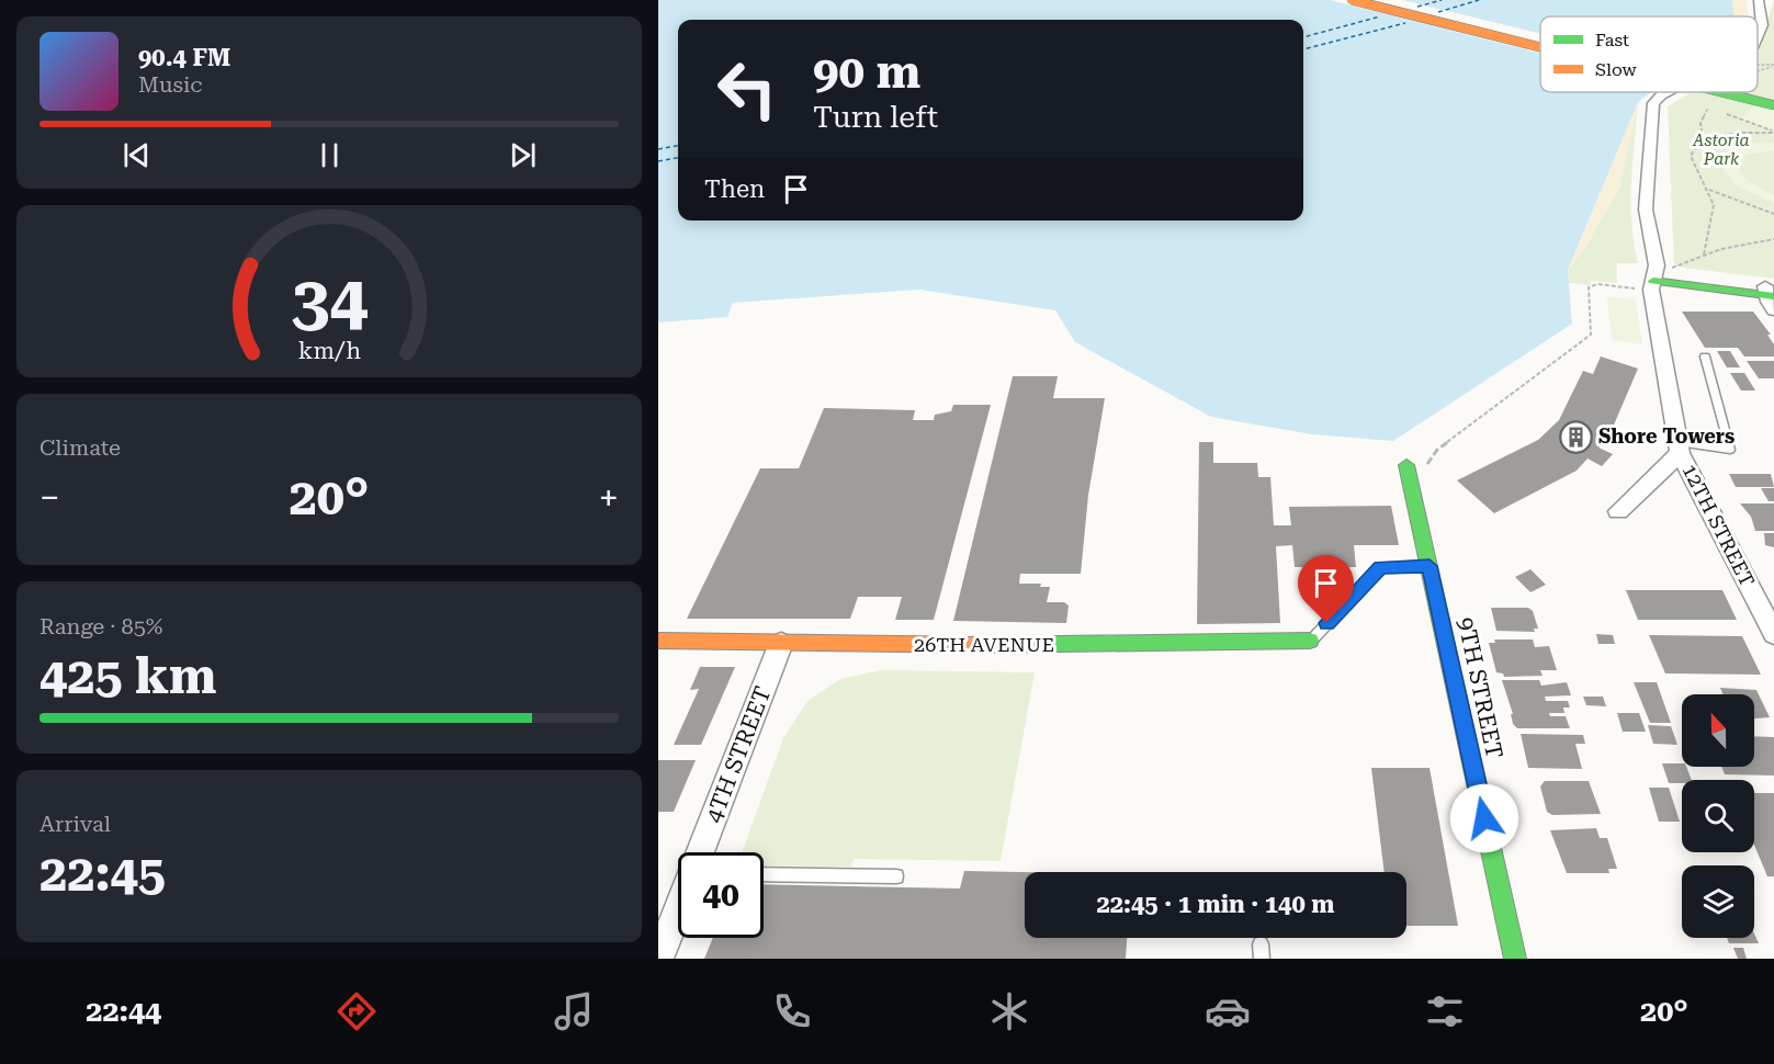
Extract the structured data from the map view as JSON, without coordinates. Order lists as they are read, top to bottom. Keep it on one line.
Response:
{"streets":{"main road":["26TH AVENUE","9TH STREET"],"street":["12TH STREET","4TH STREET"]},"crossings":[["26TH AVENUE","4TH STREET"]],"parks":["Astoria Park"],"places":{"building":["Shore Towers"]},"legend":["Fast","Slow"],"north":"top","page":{"turn":["90 m","Turn left"],"song":["90.4 FM","Music"],"then":"Then","tile":["Climate",["Range · 85%","425 km"],["Arrival","22:45"]],"heat":["−","20°","+"],"limit":"40","trip":"22:45 · 1 min · 140 m","tabs":["22:44","20°"],"gauge":["34","km/h"]}}
